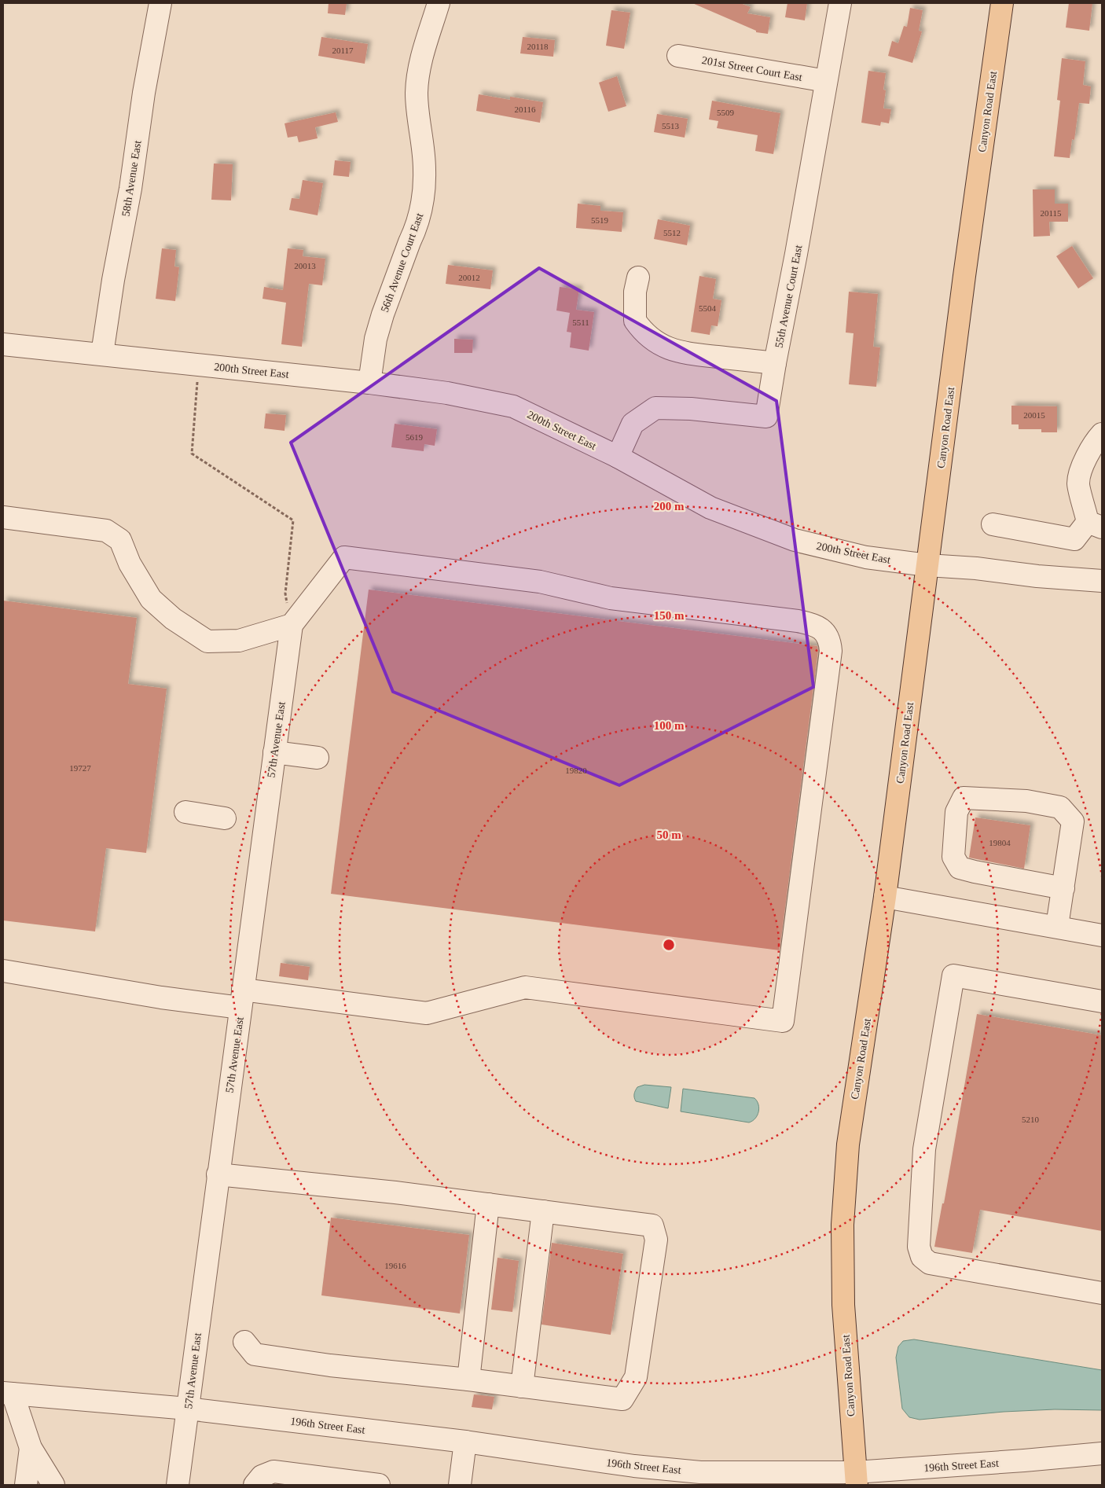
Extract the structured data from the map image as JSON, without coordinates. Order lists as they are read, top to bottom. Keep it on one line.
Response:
{"streets":{"main road":["Canyon Road East"],"street":["201st Street Court East","58th Avenue East","56th Avenue Court East","55th Avenue Court East","200th Street East","57th Avenue East","196th Street East"]},"crossings":[["201st Street Court East","55th Avenue Court East"],["Canyon Road East","200th Street East"],["Canyon Road East","196th Street East"],["58th Avenue East","200th Street East"],["56th Avenue Court East","200th Street East"],["55th Avenue Court East","200th Street East"],["57th Avenue East","196th Street East"]],"house_numbers":["20118","20117","20116","5509","5513","20115","5519","5512","20013","20012","5504","5511","20015","5619","19727","19820","19804","5210","19616"],"rings":["200 m","150 m","100 m","50 m"]}
